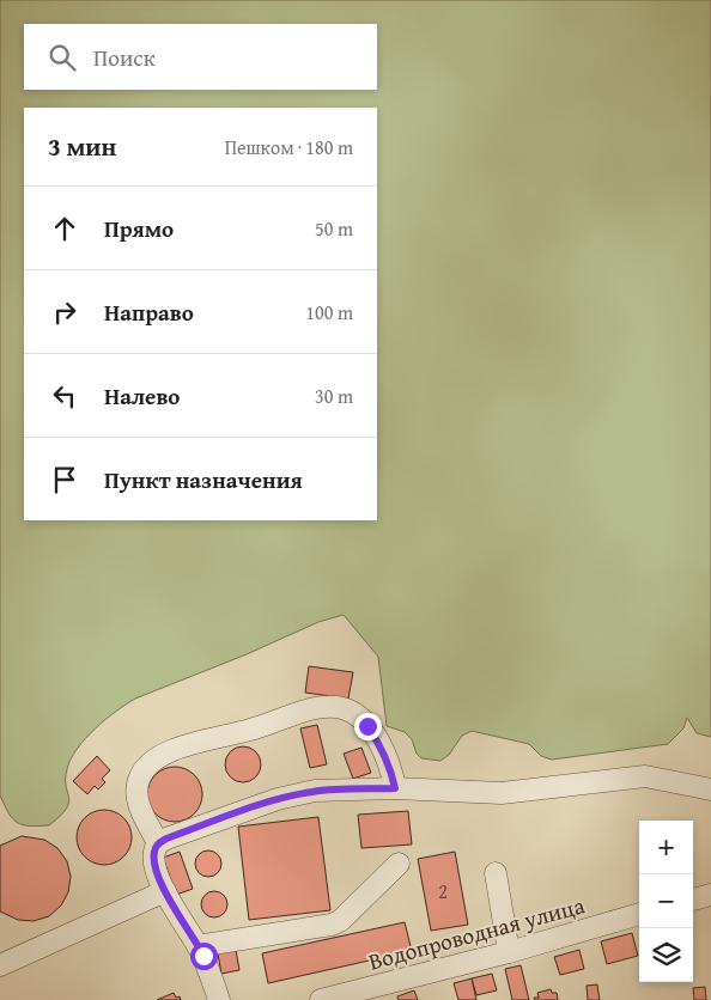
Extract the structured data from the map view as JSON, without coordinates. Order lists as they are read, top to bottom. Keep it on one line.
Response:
{"streets":{"street":["Водопроводная улица"]},"house_numbers":["2"],"page":{"search":"Поиск","heading":["3 мин","Пешком · 180 m"],"list":[["Прямо","50 m"],["Направо","100 m"],["Налево","30 m"],"Пункт назначения"],"map_buttons":["+","−"]}}
